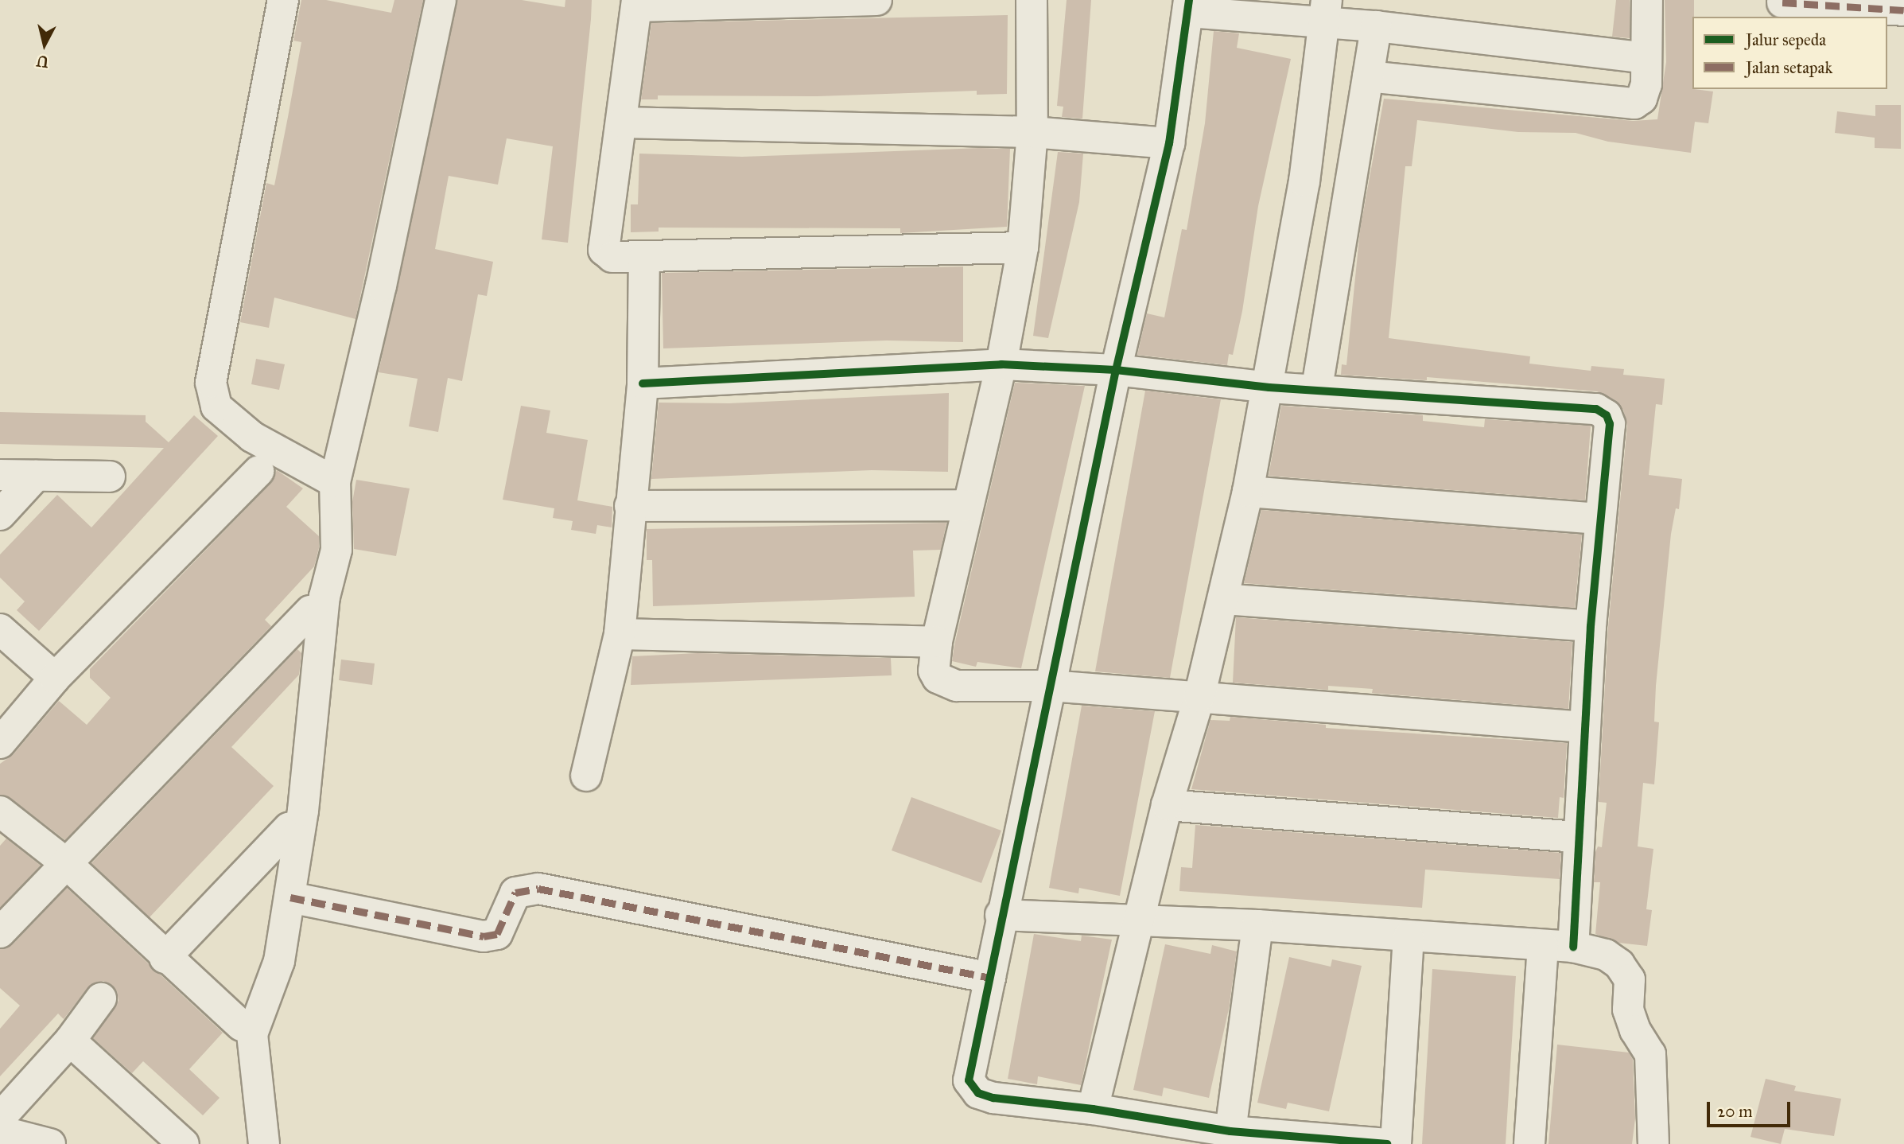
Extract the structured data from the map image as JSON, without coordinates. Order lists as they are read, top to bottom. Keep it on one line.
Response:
{"legend":["Jalur sepeda","Jalan setapak"],"scale_bar":"20 m","north":"bottom"}
